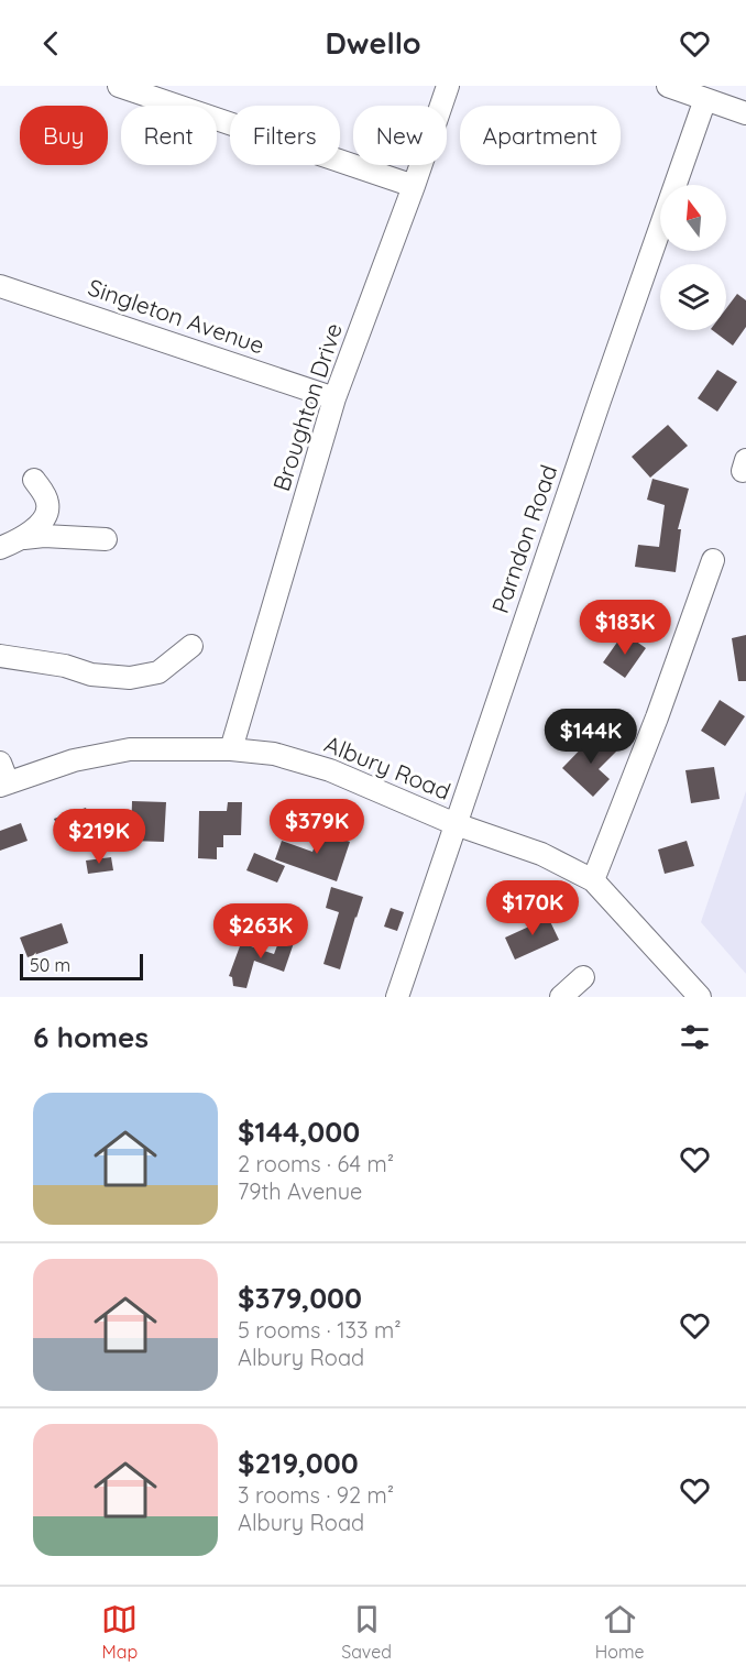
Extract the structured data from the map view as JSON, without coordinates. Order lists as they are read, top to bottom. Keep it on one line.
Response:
{"streets":{"street":["Singleton Avenue","Broughton Drive","Parndon Road","Albury Road"]},"crossings":[["Singleton Avenue","Broughton Drive"],["Broughton Drive","Albury Road"],["Parndon Road","Albury Road"]],"scale_bar":"50 m","north":"top","page":{"header":"Dwello","chip":["Buy","Rent","Filters","New","Apartment"],"price":["$183K","$144K","$379K","$219K","$170K","$263K"],"scale":"50 m","heading":"6 homes","list":[{"name":"$144,000","note":"2 rooms · 64 m² · 79th Avenue"},{"name":"$379,000","note":"5 rooms · 133 m² · Albury Road"},{"name":"$219,000","note":"3 rooms · 92 m² · Albury Road"}],"tabs":["Map","Saved","Home"]}}
